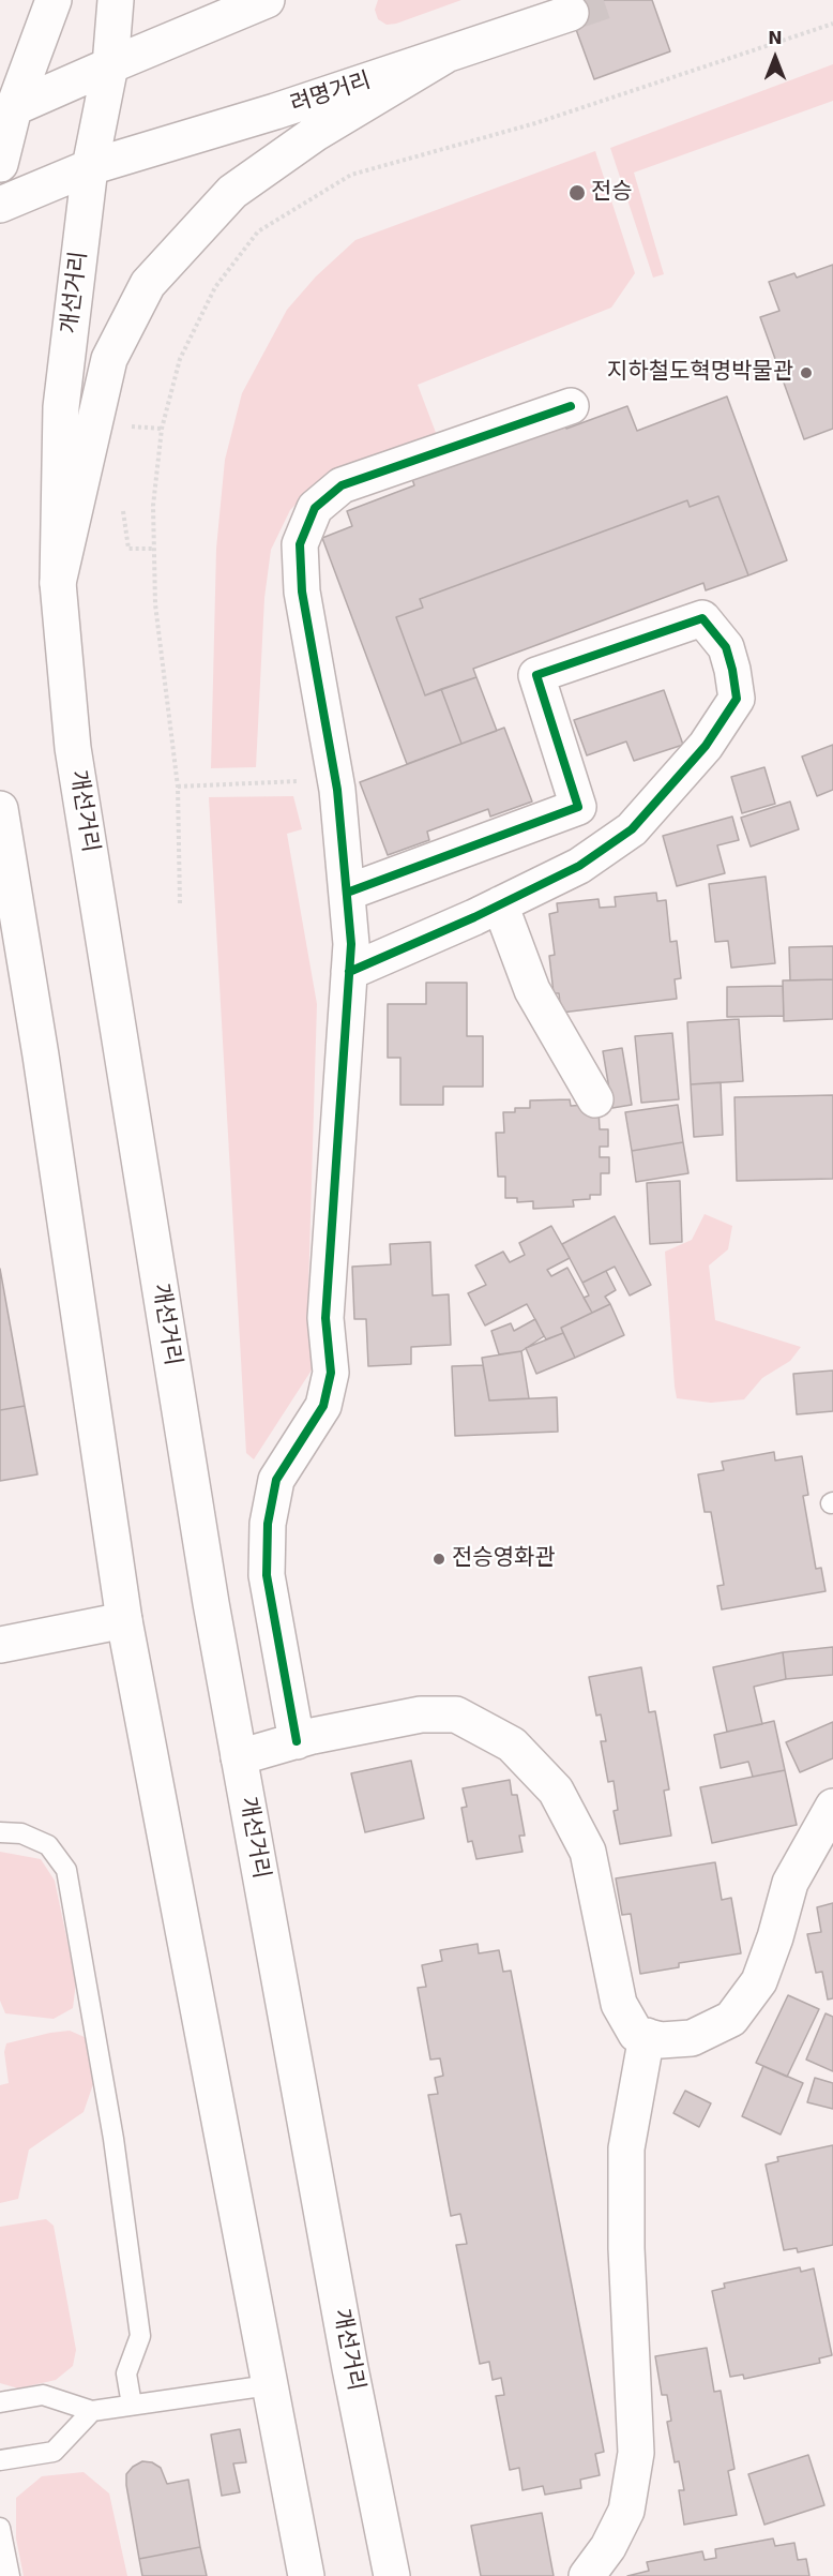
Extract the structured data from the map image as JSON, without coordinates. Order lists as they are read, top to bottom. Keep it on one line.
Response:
{"streets":{"main road":["려명거리","개선거리"]},"crossings":[["려명거리","개선거리"]],"places":["전승","지하철도혁명박물관","전승영화관"],"north":"top"}
